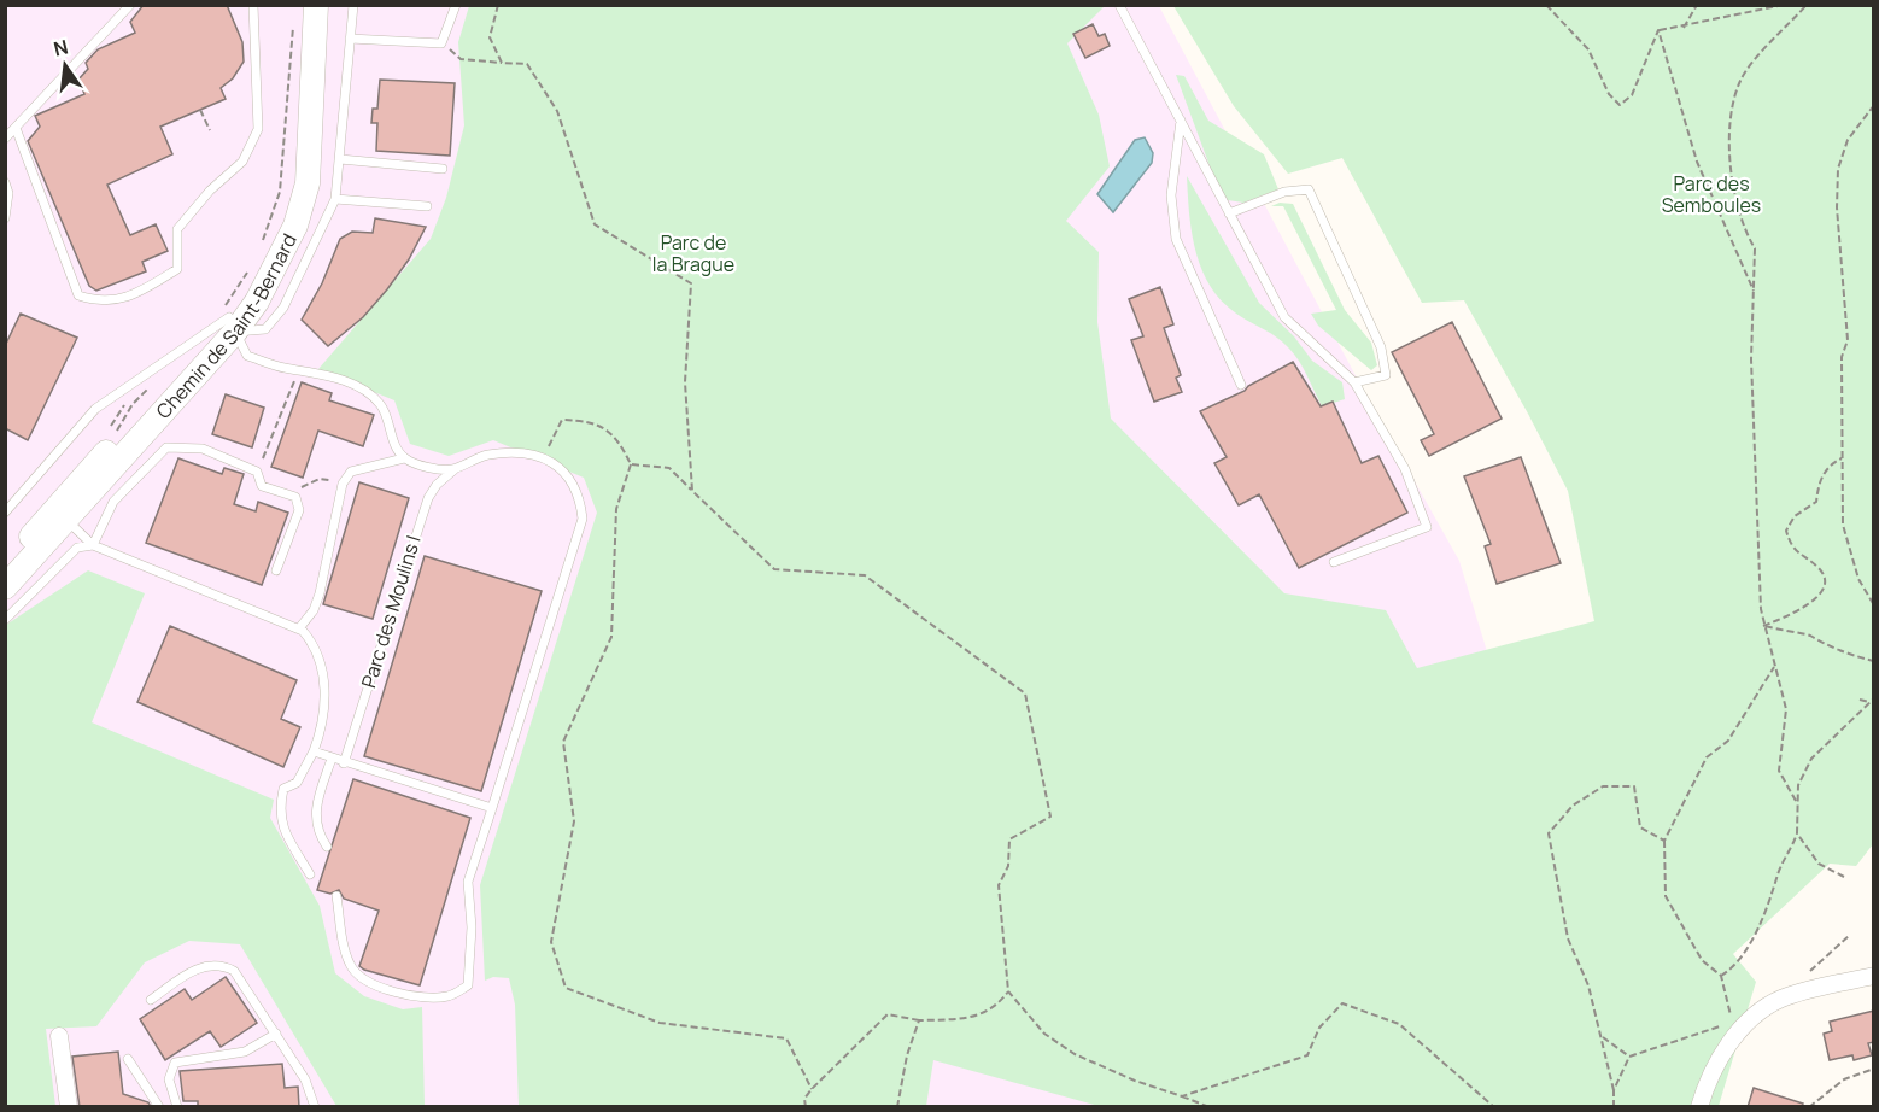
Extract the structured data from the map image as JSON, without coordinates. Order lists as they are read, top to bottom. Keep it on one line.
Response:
{"streets":{"main road":["Chemin de Saint-Bernard"],"lane":["Parc des Moulins I"]},"parks":["Parc des Semboules","Parc de la Brague"],"north":"top"}
